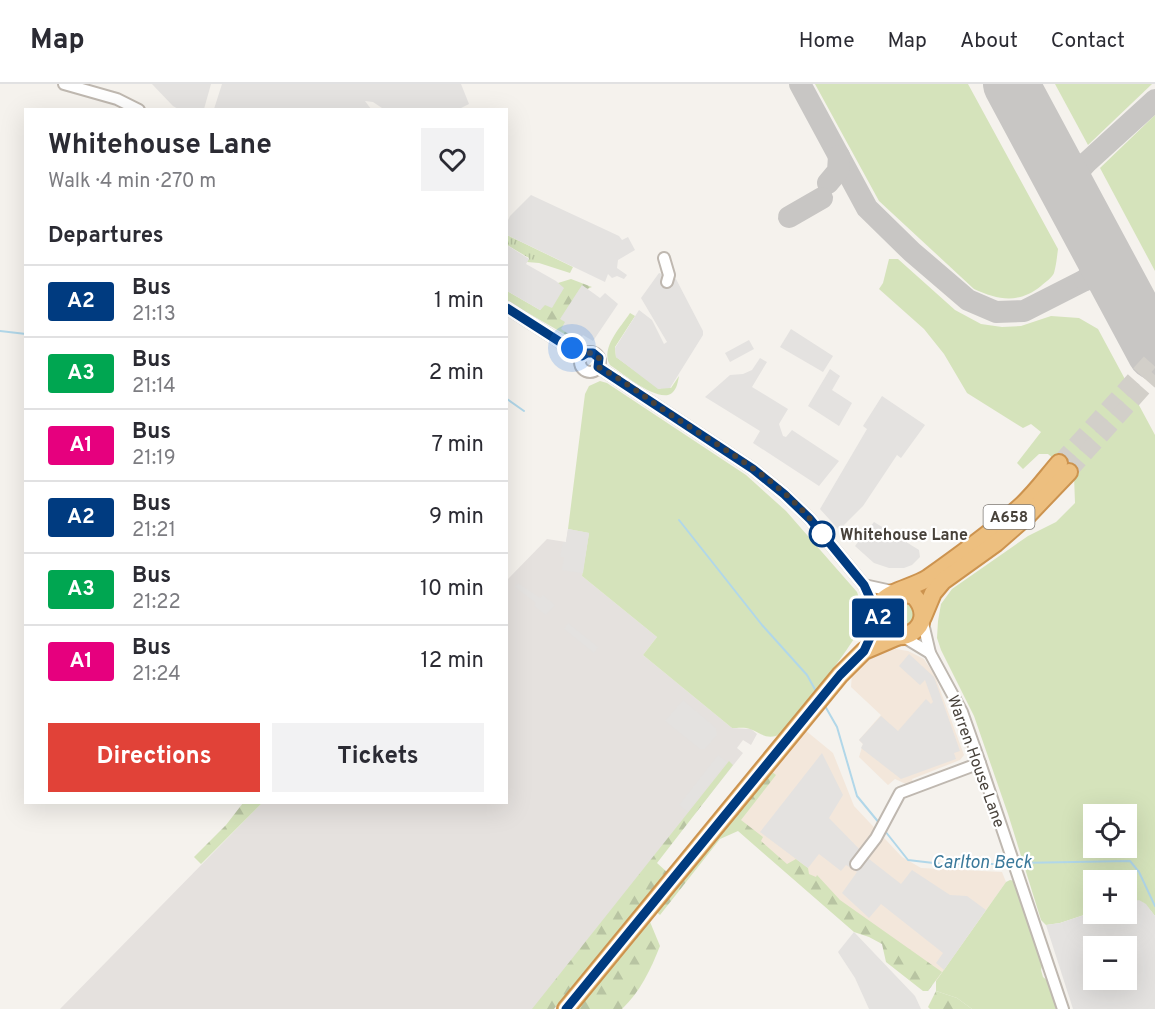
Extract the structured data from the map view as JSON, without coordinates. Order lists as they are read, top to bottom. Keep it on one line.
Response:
{"streets":{"highway":["A658"],"street":["Warren House Lane"]},"crossings":[["A658","Warren House Lane"]],"water":["Carlton Beck"],"places":["Whitehouse Lane"],"lines":["bus line A2"],"page":{"header":"Map","nav":["Home","Map","About","Contact"],"on_map":"A2","heading":[["Whitehouse Lane","Walk · 4 min · 270 m"],"Departures"],"list":[{"mark":"A2","name":"Bus","note":"21:13","value":"1 min"},{"mark":"A3","name":"Bus","note":"21:14","value":"2 min"},{"mark":"A1","name":"Bus","note":"21:19","value":"7 min"},{"mark":"A2","name":"Bus","note":"21:21","value":"9 min"},{"mark":"A3","name":"Bus","note":"21:22","value":"10 min"},{"mark":"A1","name":"Bus","note":"21:24","value":"12 min"}],"buttons":["Directions","Tickets"],"map_buttons":["+","−"]}}
